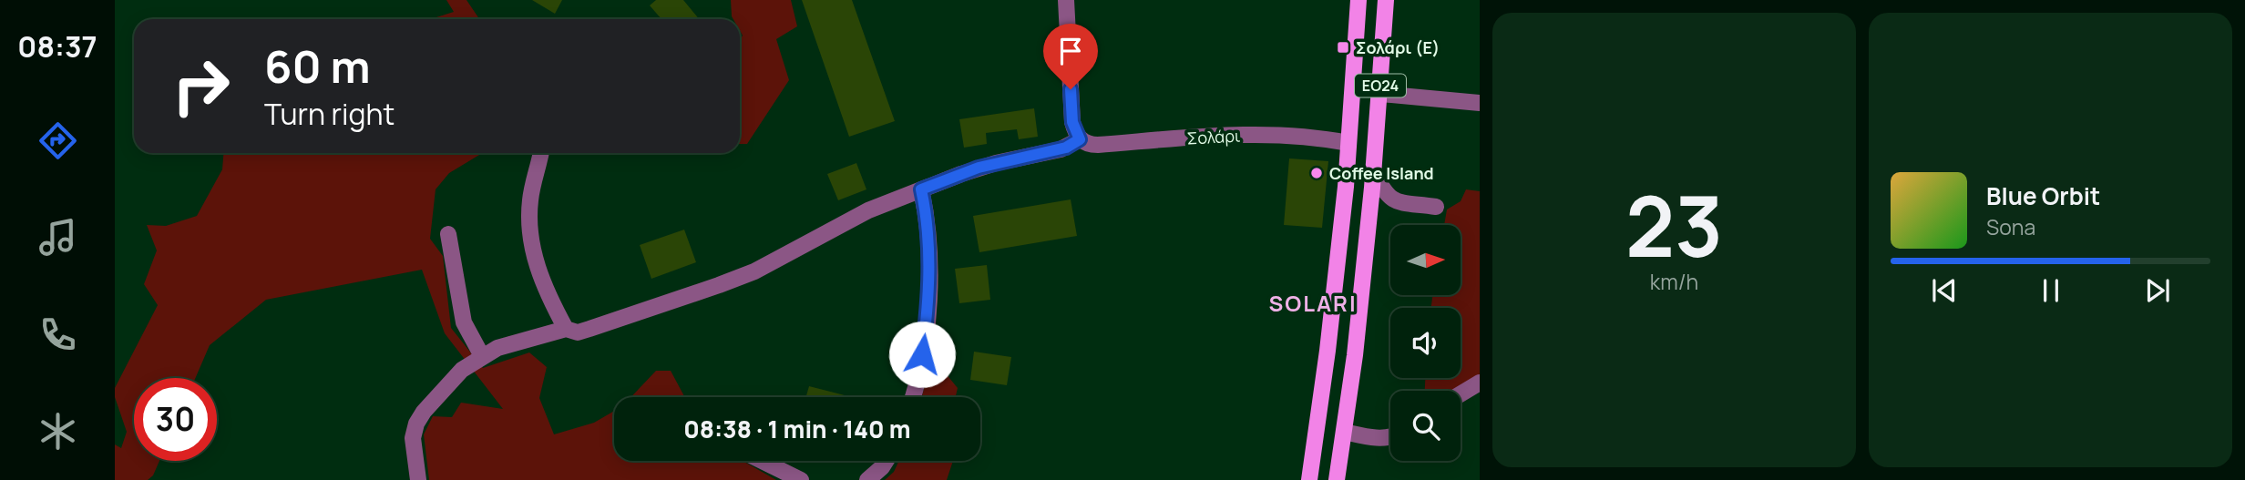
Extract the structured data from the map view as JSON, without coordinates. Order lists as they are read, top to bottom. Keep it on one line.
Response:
{"streets":{"main road":["ΕΟ24"],"street":["Σολάρι"]},"crossings":[["ΕΟ24","Σολάρι"]],"districts":["SOLARI"],"places":{"transit":["Σολάρι (E)"],"other":["Coffee Island"]},"north":"right","page":{"tabs":"08:37","tile":["23","km/h"],"turn":["60 m","Turn right"],"song":["Blue Orbit","Sona"],"limit":"30","trip":"08:38 · 1 min · 140 m"}}
